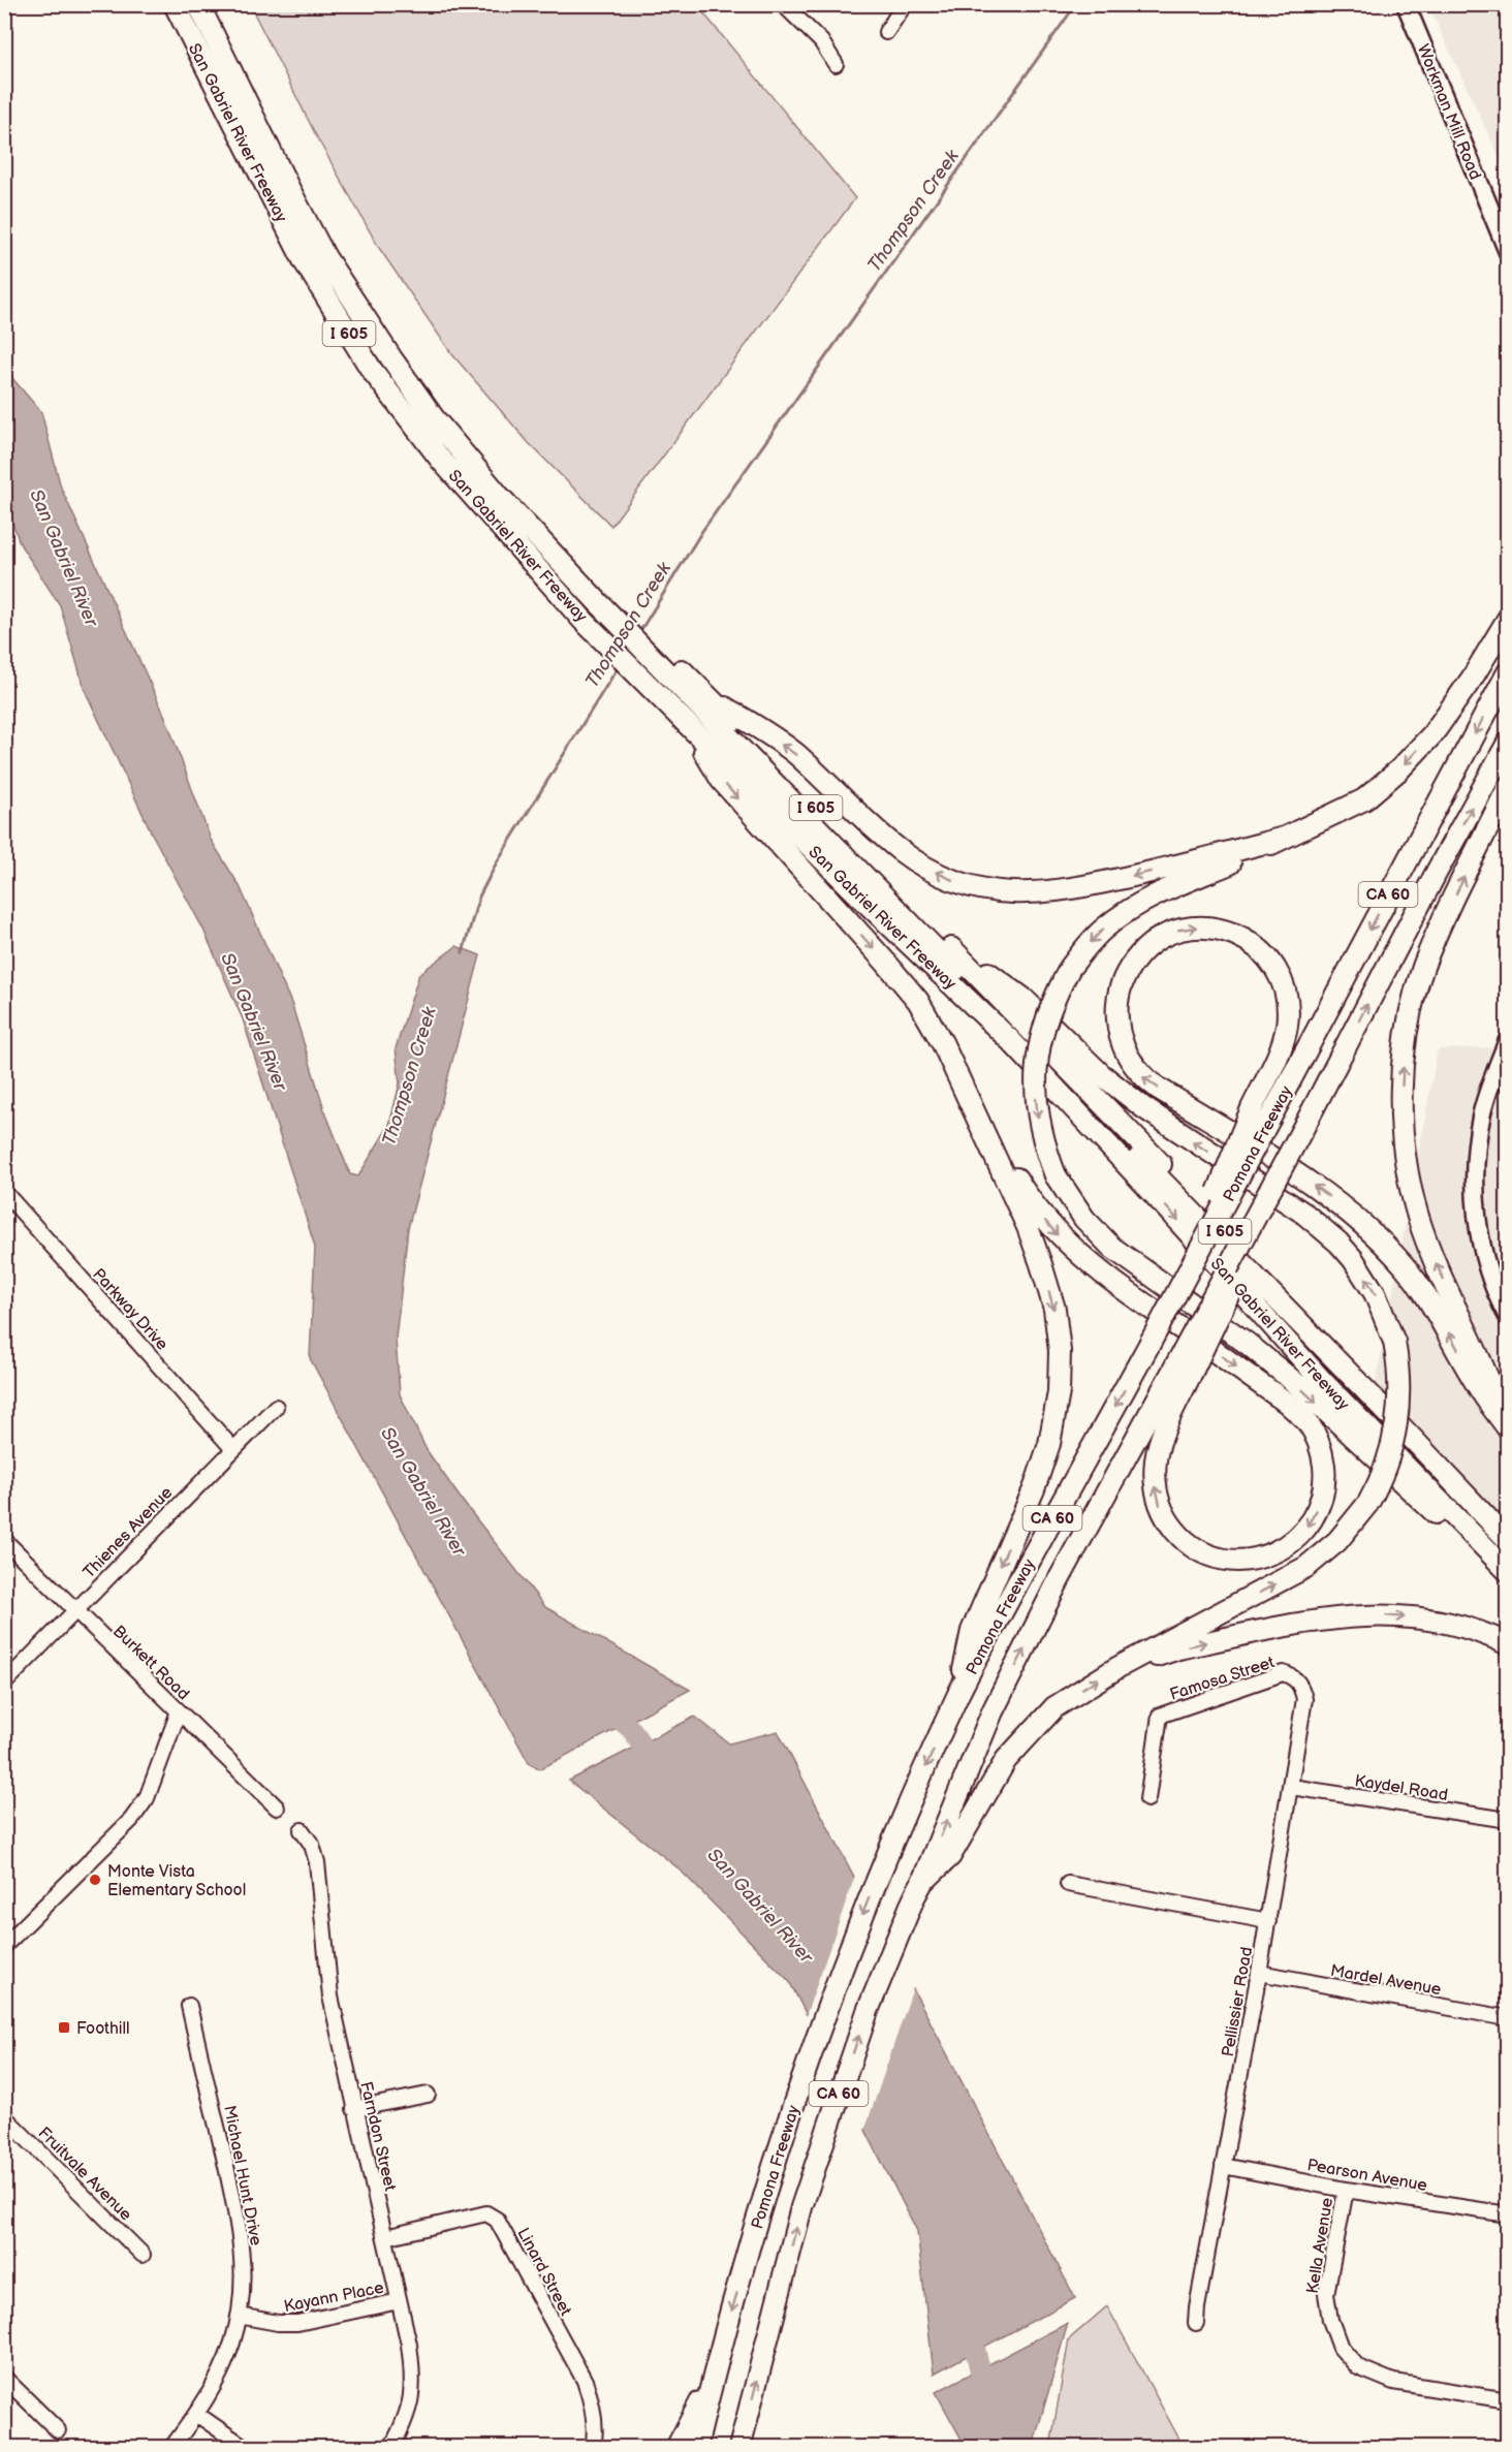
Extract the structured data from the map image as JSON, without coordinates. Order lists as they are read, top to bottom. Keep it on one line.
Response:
{"streets":{"highway":["San Gabriel River Freeway","I 605","CA 60","Pomona Freeway"],"main road":["Workman Mill Road"],"street":["Parkway Drive","Thienes Avenue","Burkett Road","Famosa Street","Kaydel Road","Mardel Avenue","Pellissier Road","Farndon Street","Fruitvale Avenue","Pearson Avenue","Michael Hunt Drive","Kella Avenue","Linard Street","Kayann Place"]},"crossings":[["Parkway Drive","Thienes Avenue"],["Thienes Avenue","Burkett Road"],["Famosa Street","Pellissier Road"],["Kaydel Road","Pellissier Road"],["Mardel Avenue","Pellissier Road"],["Pellissier Road","Pearson Avenue"],["Farndon Street","Linard Street"],["Farndon Street","Kayann Place"],["Pearson Avenue","Kella Avenue"],["Michael Hunt Drive","Kayann Place"]],"water":["Thompson Creek","San Gabriel River"],"places":{"other":["Monte Vista Elementary School"],"transit":["Foothill"]}}
